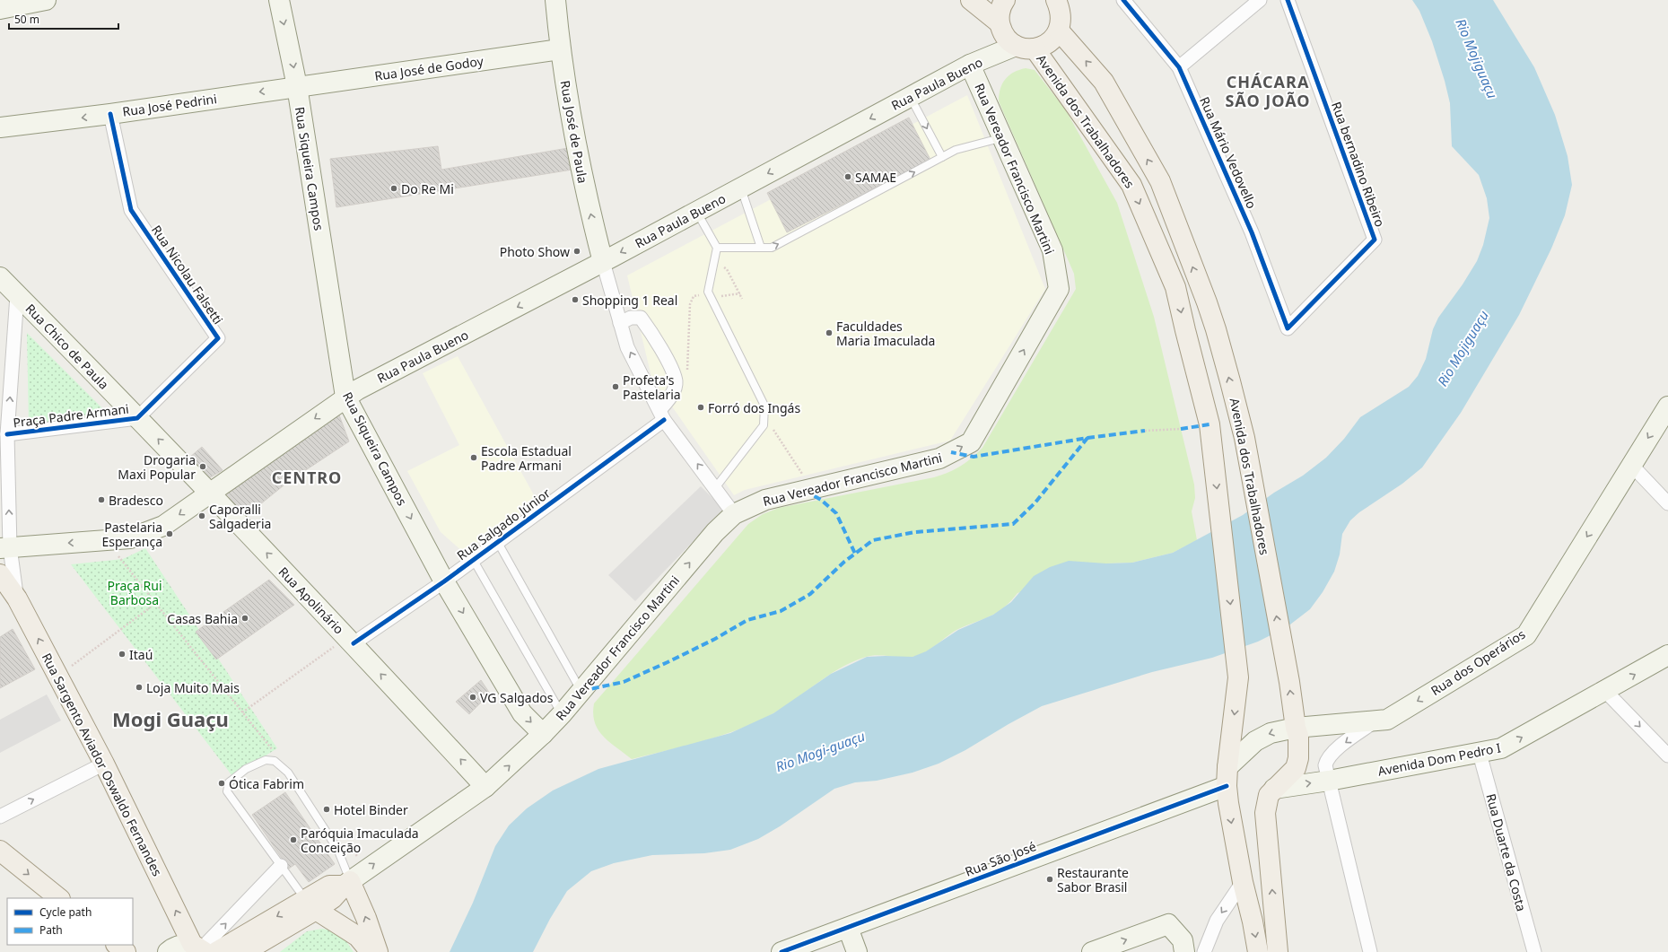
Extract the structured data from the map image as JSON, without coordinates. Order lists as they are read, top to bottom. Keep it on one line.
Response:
{"streets":{"main road":["Rua José de Godoy","Rua Paula Bueno","Rua José Pedrini","Avenida dos Trabalhadores","Rua José de Paula","Rua Siqueira Campos","Rua Vereador Francisco Martini","Rua Chico de Paula","Rua Apolinário","Rua dos Operários","Avenida Dom Pedro I","Rua Sargento Aviador Oswaldo Fernandes","Rua São José"],"street":["Rua Mário Vedovello","Rua bernadino Ribeiro","Rua Nicolau Falsetti","Praça Padre Armani","Rua Salgado Júnior","Rua Duarte da Costa"]},"crossings":[["Rua José de Godoy","Rua José Pedrini"],["Rua José de Godoy","Rua José de Paula"],["Rua José de Godoy","Rua Siqueira Campos"],["Rua Paula Bueno","Rua José de Paula"],["Rua Paula Bueno","Rua Siqueira Campos"],["Rua Paula Bueno","Rua Vereador Francisco Martini"],["Rua Paula Bueno","Rua Chico de Paula"],["Rua Paula Bueno","Rua Apolinário"],["Rua José Pedrini","Rua Siqueira Campos"],["Rua José Pedrini","Rua Nicolau Falsetti"],["Avenida dos Trabalhadores","Rua dos Operários"],["Avenida dos Trabalhadores","Avenida Dom Pedro I"],["Avenida dos Trabalhadores","Rua São José"],["Rua Mário Vedovello","Rua bernadino Ribeiro"],["Rua Siqueira Campos","Rua Vereador Francisco Martini"],["Rua Siqueira Campos","Rua Salgado Júnior"],["Rua Vereador Francisco Martini","Rua Apolinário"],["Rua Nicolau Falsetti","Rua Chico de Paula"],["Rua Nicolau Falsetti","Praça Padre Armani"],["Rua Chico de Paula","Praça Padre Armani"],["Rua Chico de Paula","Rua Apolinário"],["Rua Salgado Júnior","Rua Apolinário"],["Rua dos Operários","Rua São José"],["Avenida Dom Pedro I","Rua Duarte da Costa"]],"one_way":["Rua Paula Bueno","Rua José Pedrini","Rua José de Paula","Rua Siqueira Campos","Rua Vereador Francisco Martini","Praça Padre Armani","Rua Apolinário","Rua dos Operários","Avenida Dom Pedro I","Rua Sargento Aviador Oswaldo Fernandes"],"districts":["CHÁCARA SÃO JOÃO","CENTRO","Mogi Guaçu"],"water":["Rio Mojiguaçu","Rio Mogi-guaçu"],"parks":["Praça Rui Barbosa"],"places":["SAMAE","Do Re Mi","Photo Show","Shopping 1 Real","Faculdades Maria Imaculada","Profeta's Pastelaria","Forró dos Ingás","Escola Estadual Padre Armani","Drogaria Maxi Popular","Bradesco","Caporalli Salgaderia","Pastelaria Esperança","Casas Bahia","Itaú","Loja Muito Mais","VG Salgados","Ótica Fabrim","Hotel Binder","Paróquia Imaculada Conceição","Restaurante Sabor Brasil"],"legend":["Cycle path","Path"],"scale_bar":"50 m"}
